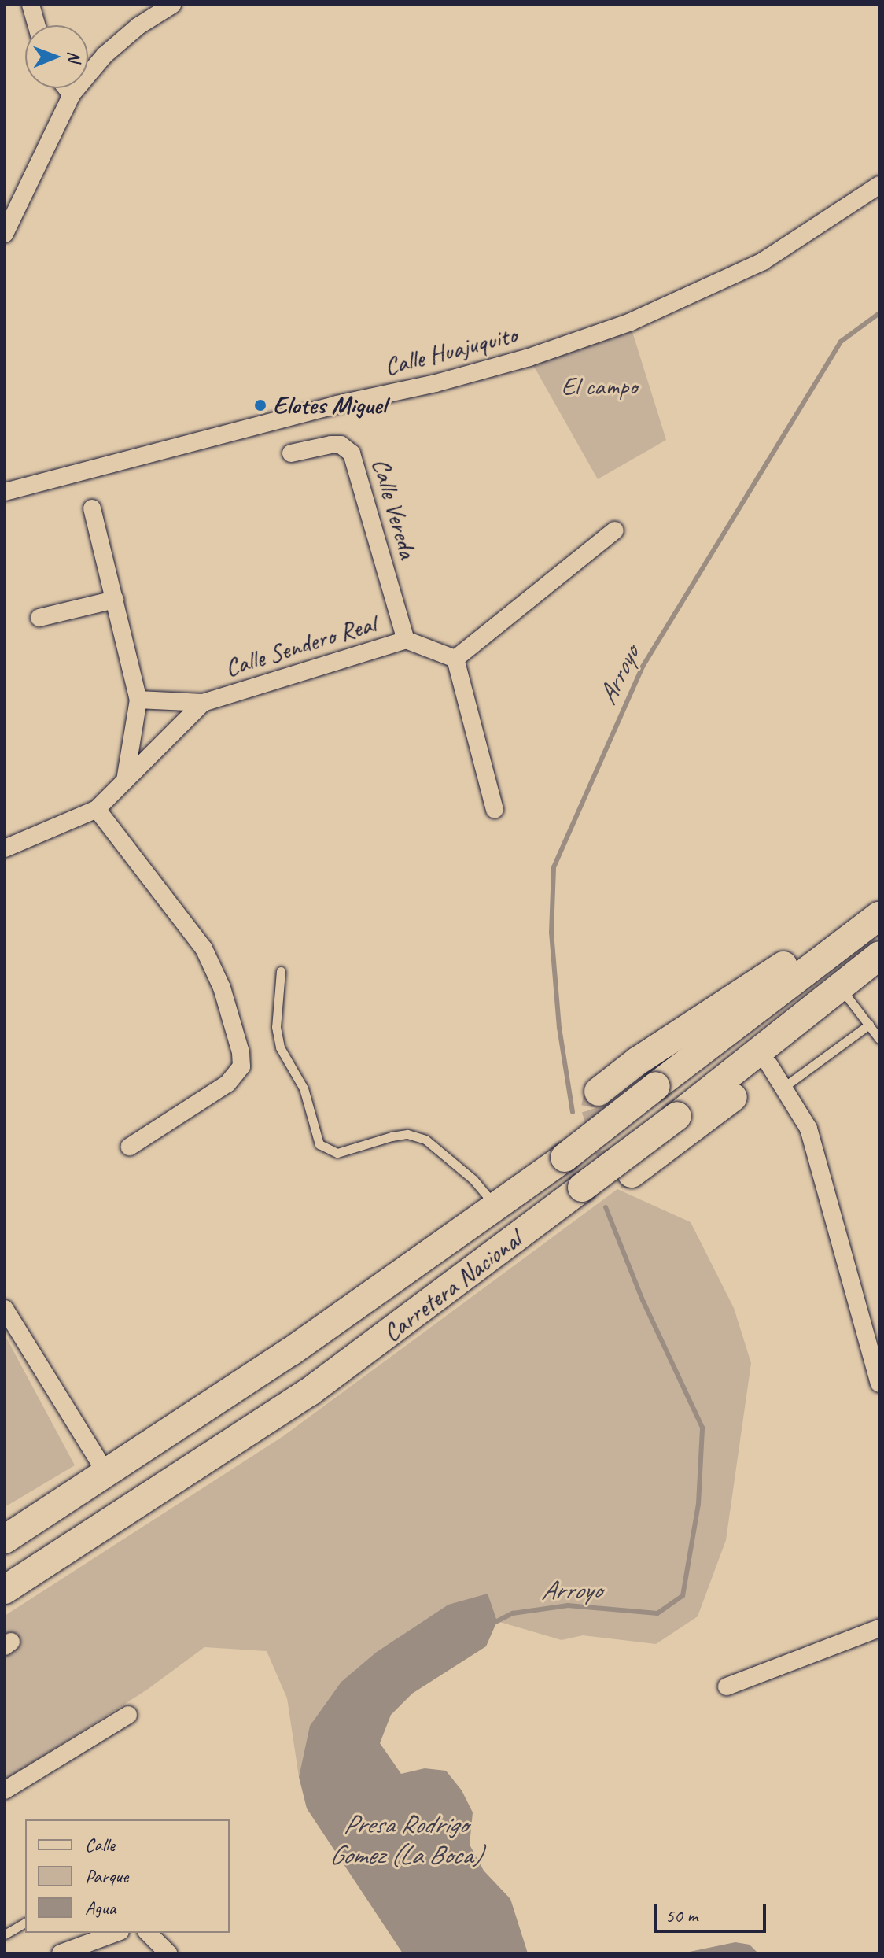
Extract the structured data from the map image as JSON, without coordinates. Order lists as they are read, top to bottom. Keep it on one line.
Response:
{"streets":{"highway":["Carretera Nacional"],"street":["Calle Huajuquito","Calle Vereda","Calle Sendero Real"]},"crossings":[["Calle Vereda","Calle Sendero Real"]],"water":["Arroyo","Presa Rodrigo Gomez (La Boca)"],"parks":["El campo"],"places":["Elotes Miguel"],"legend":["Calle","Parque","Agua"],"scale_bar":"50 m","north":"right"}
